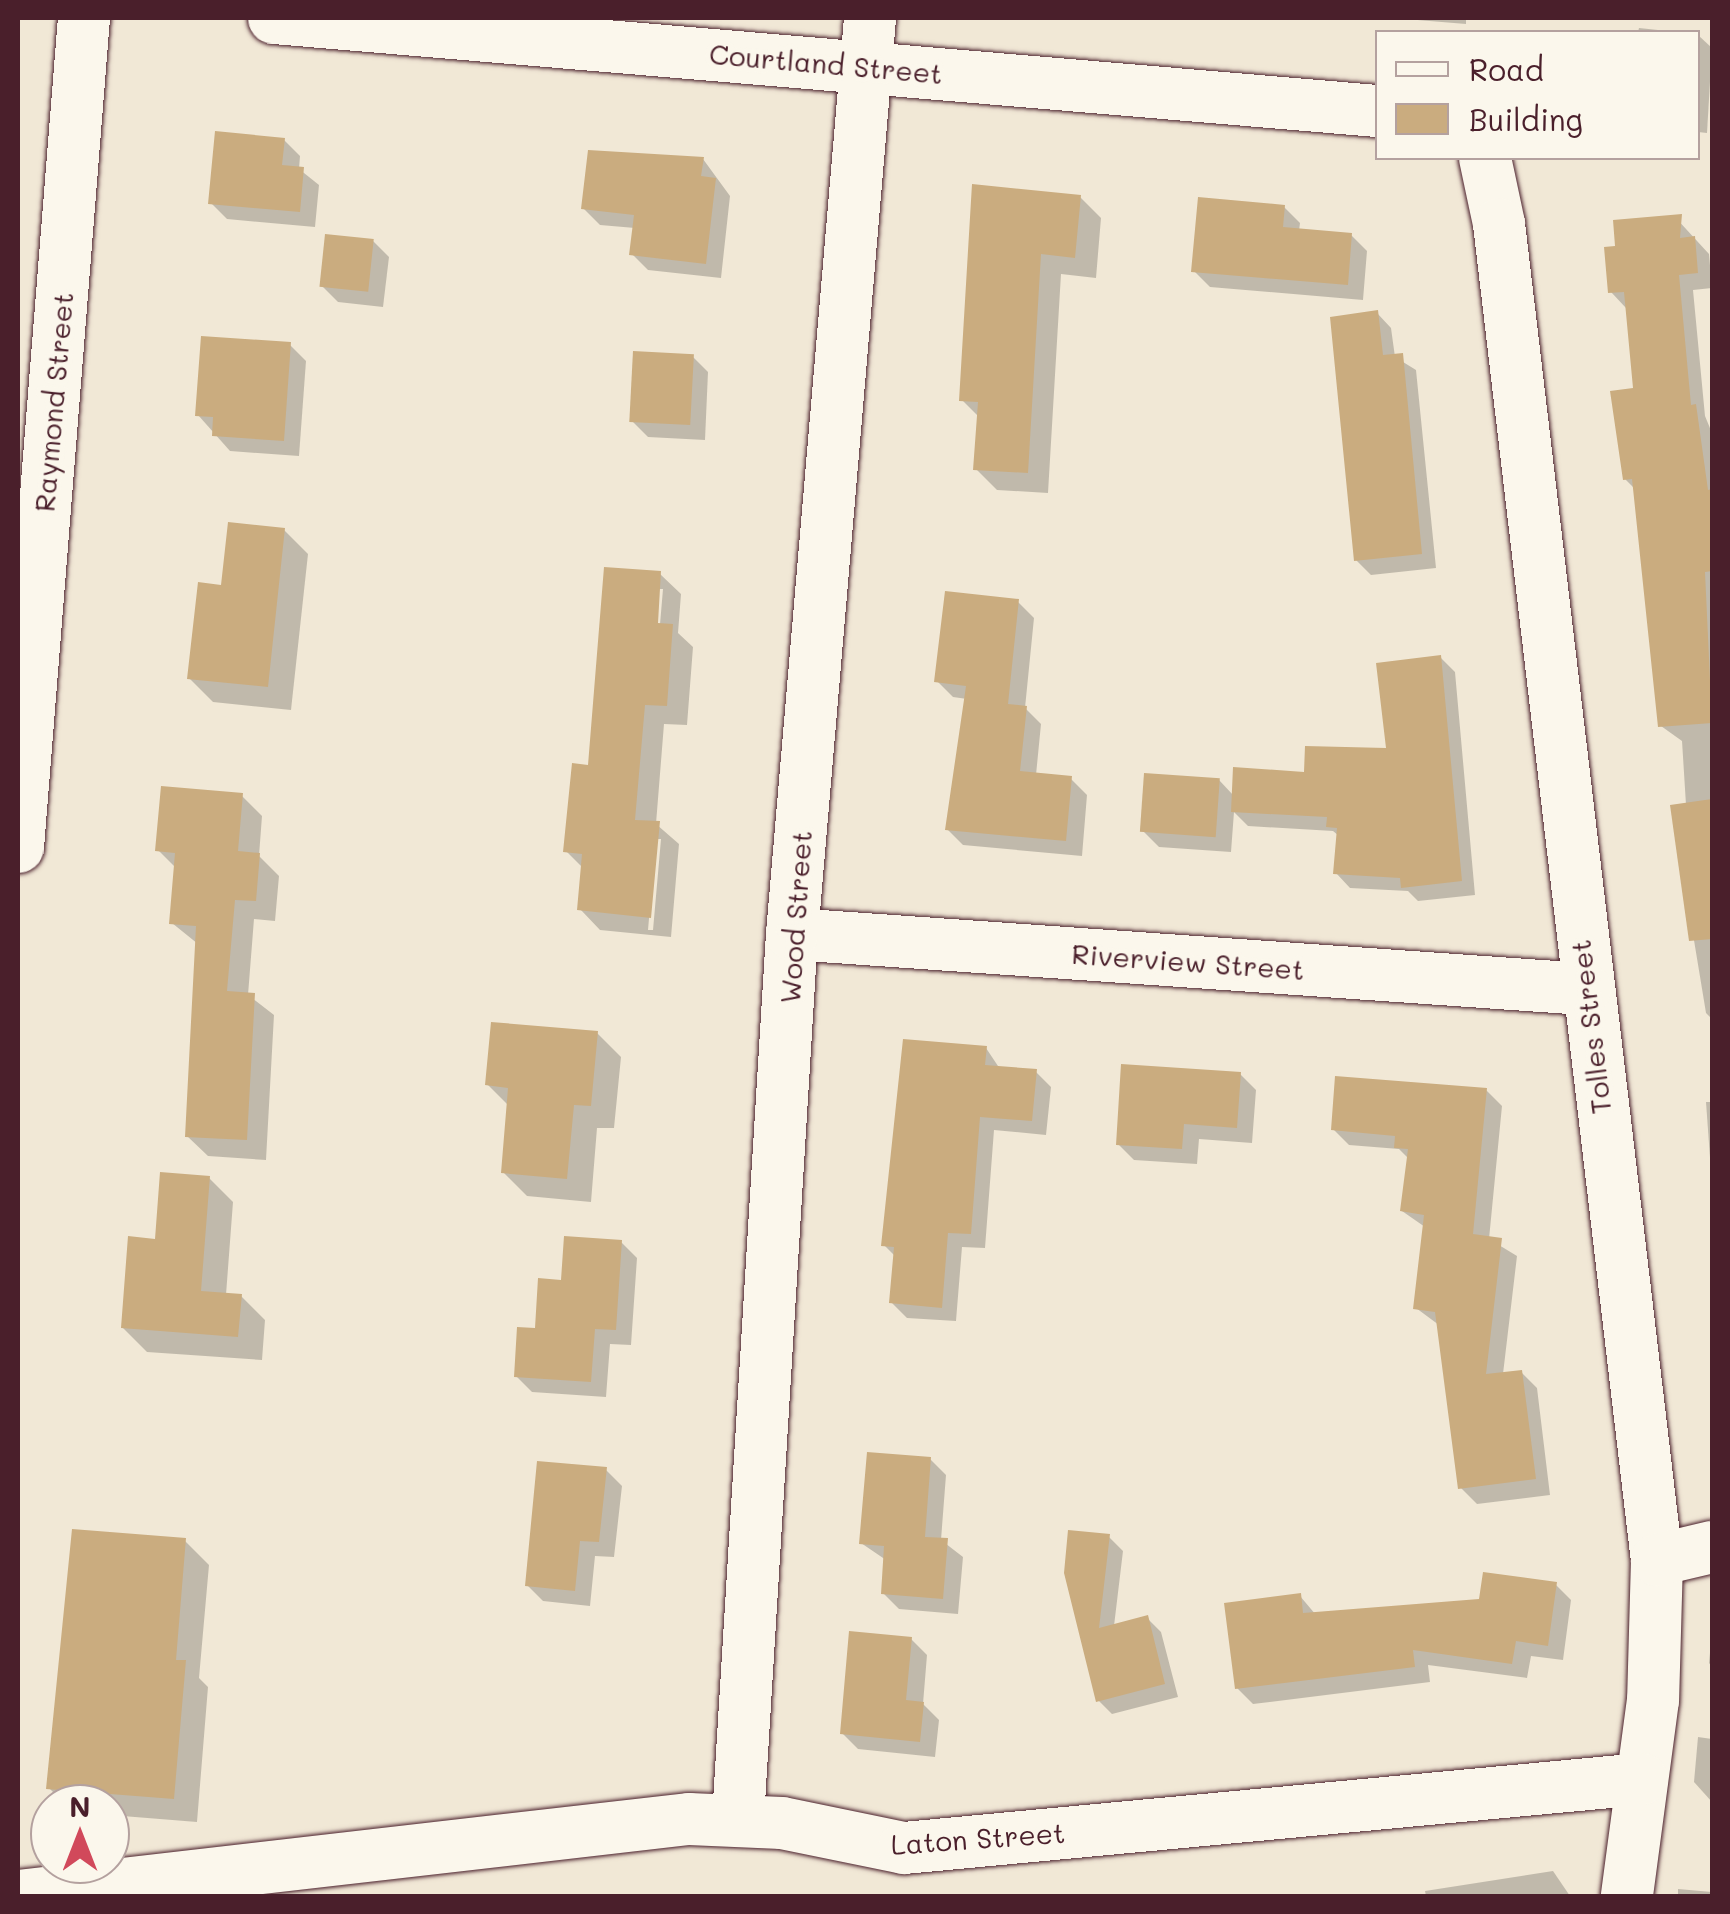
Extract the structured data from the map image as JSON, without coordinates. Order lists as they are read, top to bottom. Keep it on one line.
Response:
{"streets":{"street":["Courtland Street","Raymond Street","Wood Street","Riverview Street","Tolles Street","Laton Street"]},"crossings":[["Courtland Street","Wood Street"],["Wood Street","Riverview Street"],["Wood Street","Laton Street"],["Riverview Street","Tolles Street"],["Tolles Street","Laton Street"]],"legend":["Road","Building"],"north":"top"}
